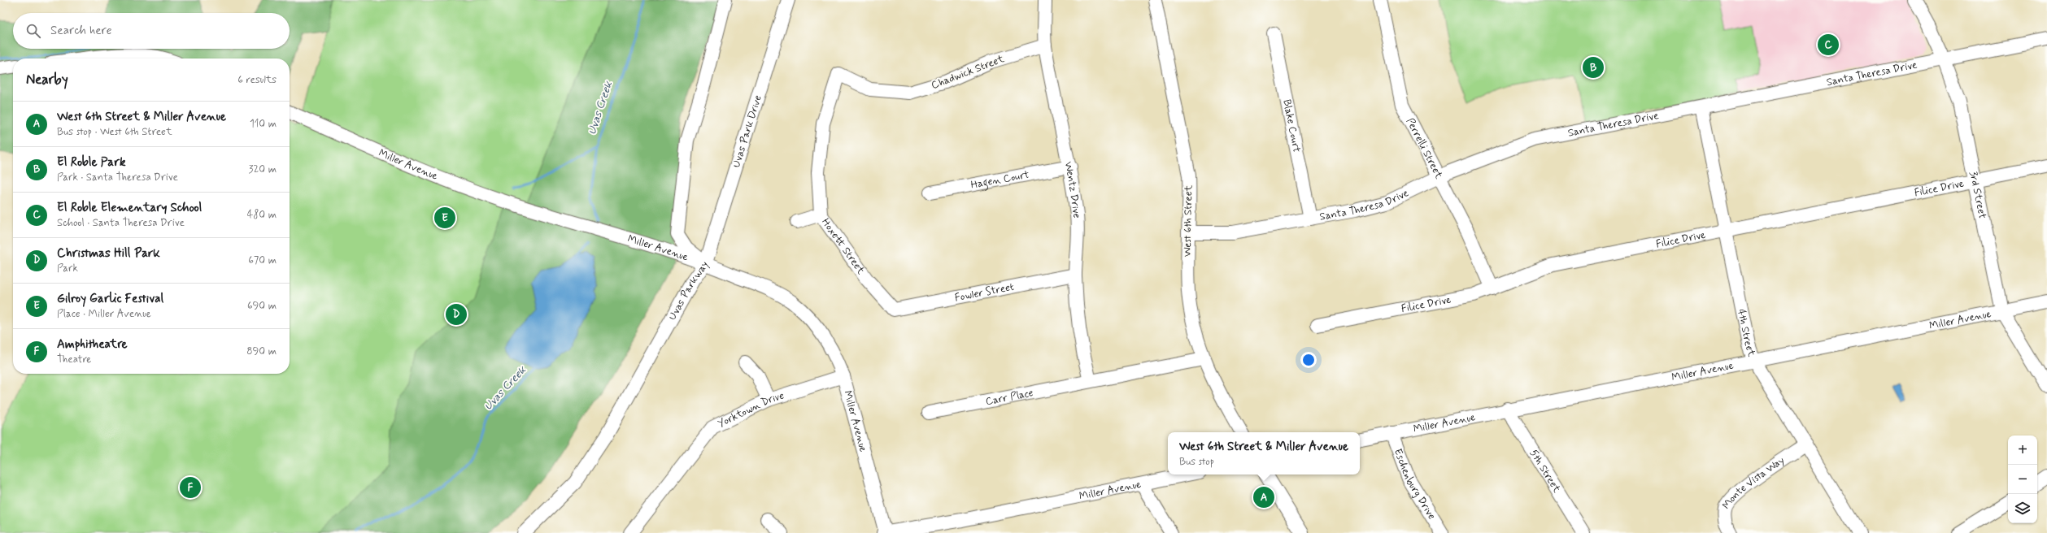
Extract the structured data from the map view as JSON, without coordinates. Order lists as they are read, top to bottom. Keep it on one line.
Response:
{"streets":{"street":["Chadwick Street","Santa Theresa Drive","Blake Court","Uvas Park Drive","Perrelli Street","Miller Avenue","Hagen Court","Filice Drive","Wentz Drive","3rd Street","West 6th Street","Hoxett Street","Uvas Parkway","Fowler Street","4th Street","Carr Place","Yorktown Drive","5th Street","Eschenburg Drive","Monte Vista Way"]},"crossings":[["Chadwick Street","Wentz Drive"],["Chadwick Street","Hoxett Street"],["Santa Theresa Drive","Blake Court"],["Santa Theresa Drive","Perrelli Street"],["Santa Theresa Drive","3rd Street"],["Santa Theresa Drive","West 6th Street"],["Santa Theresa Drive","4th Street"],["Uvas Park Drive","Miller Avenue"],["Uvas Park Drive","Uvas Parkway"],["Perrelli Street","Filice Drive"],["Miller Avenue","3rd Street"],["Miller Avenue","Uvas Parkway"],["Miller Avenue","4th Street"],["Miller Avenue","Yorktown Drive"],["Miller Avenue","5th Street"],["Miller Avenue","Eschenburg Drive"],["Hagen Court","Wentz Drive"],["Filice Drive","3rd Street"],["Filice Drive","4th Street"],["Wentz Drive","Fowler Street"],["Wentz Drive","Carr Place"],["West 6th Street","Carr Place"],["Hoxett Street","Fowler Street"],["4th Street","Monte Vista Way"]],"water":["Uvas Creek"],"page":{"search":"Search here","pins":["C","B","E","D","F","A"],"heading":["Nearby","6 results"],"list":[{"mark":"A","name":"West 6th Street & Miller Avenue","note":"Bus stop · West 6th Street","value":"110 m"},{"mark":"B","name":"El Roble Park","note":"Park · Santa Theresa Drive","value":"320 m"},{"mark":"C","name":"El Roble Elementary School","note":"School · Santa Theresa Drive","value":"480 m"},{"mark":"D","name":"Christmas Hill Park","note":"Park","value":"670 m"},{"mark":"E","name":"Gilroy Garlic Festival","note":"Place · Miller Avenue","value":"690 m"},{"mark":"F","name":"Amphitheatre","note":"Theatre","value":"890 m"}],"popup":["West 6th Street & Miller Avenue","Bus stop"],"map_buttons":["+","−"]}}
